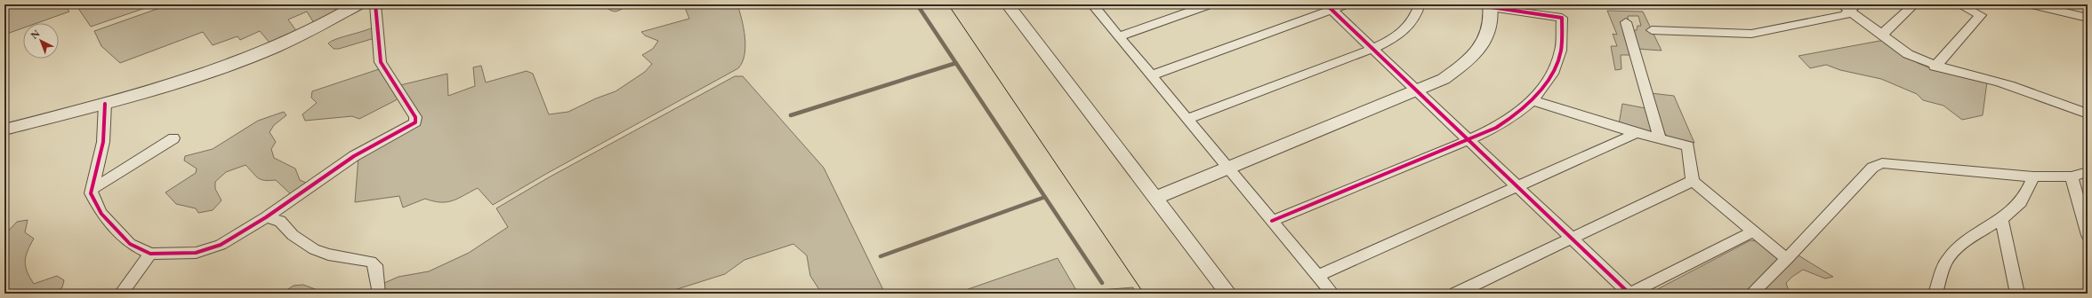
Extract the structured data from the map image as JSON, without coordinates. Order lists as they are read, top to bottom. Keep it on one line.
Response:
{"north":"top left"}
